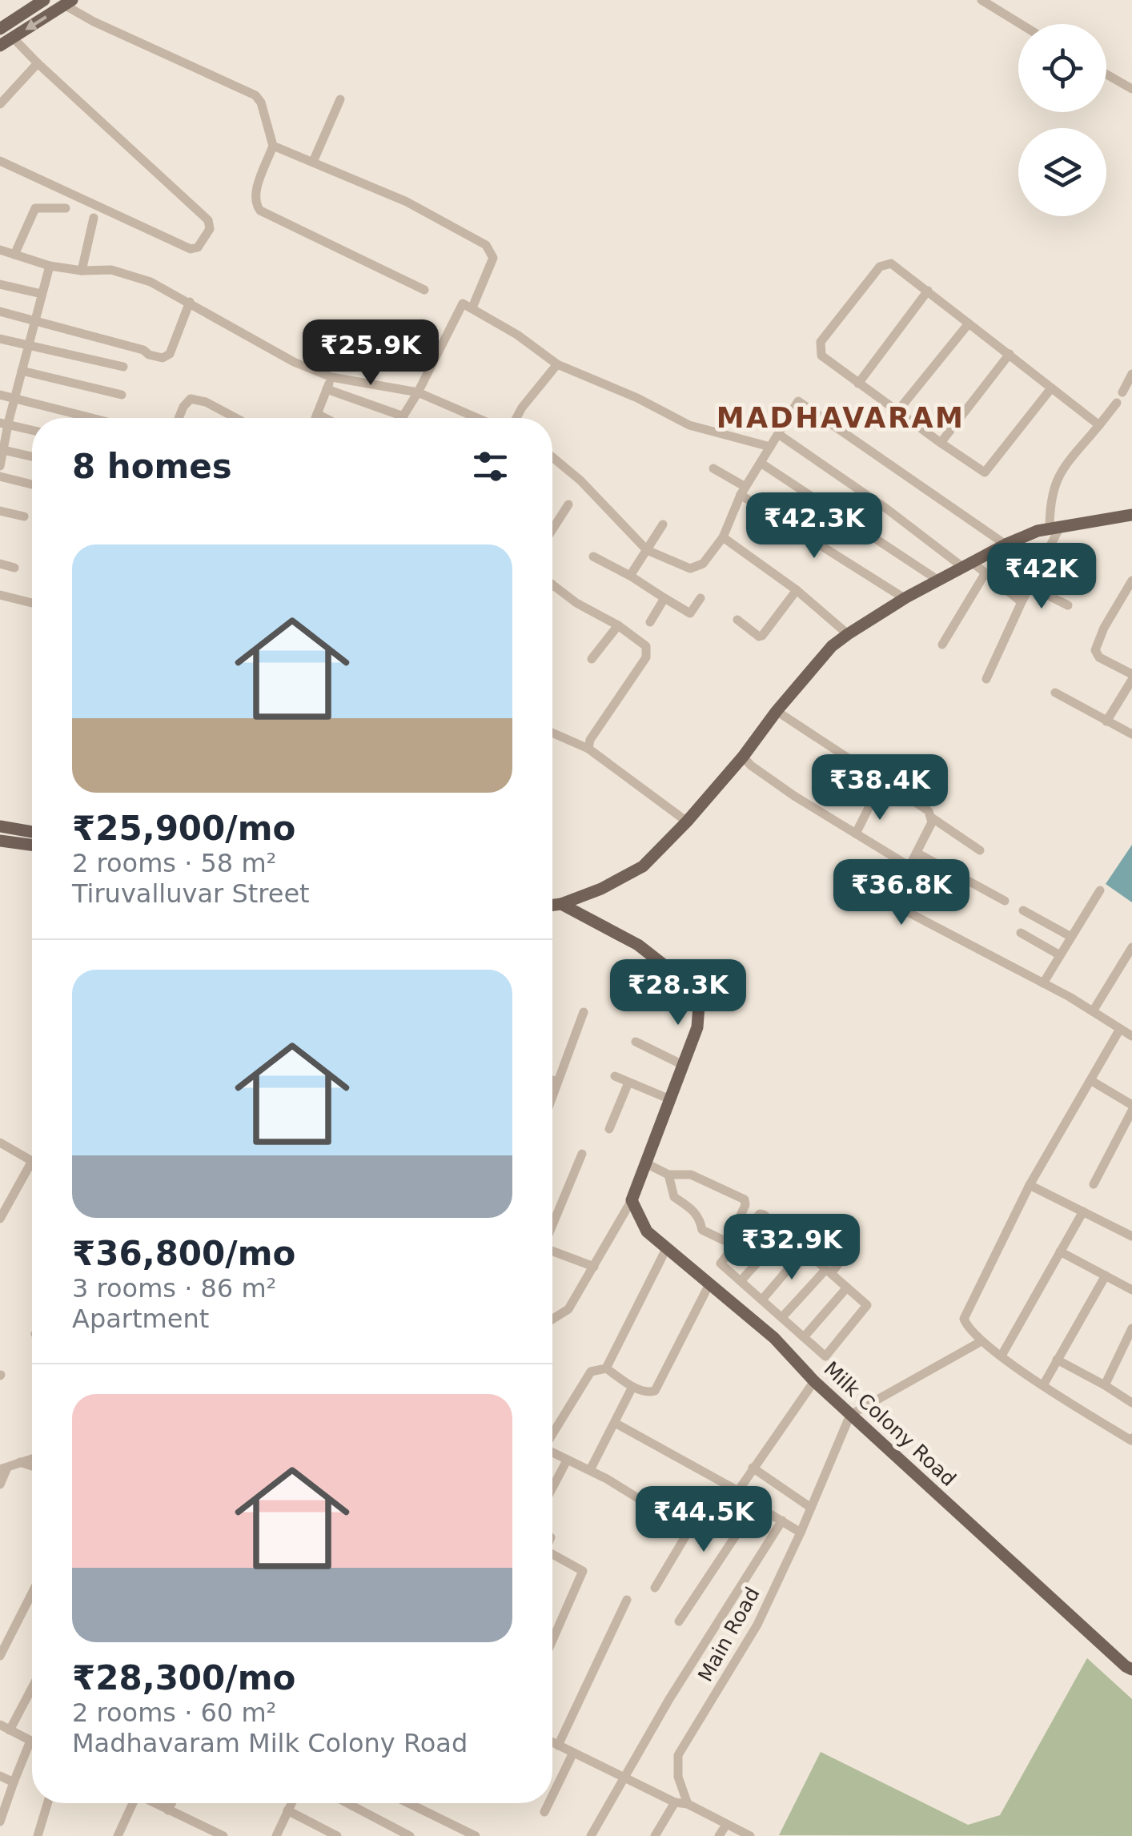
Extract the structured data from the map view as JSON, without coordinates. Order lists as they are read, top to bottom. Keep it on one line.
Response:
{"streets":{"main road":["Milk Colony Road"],"street":["Main Road"]},"crossings":[["Milk Colony Road","Main Road"]],"districts":["MADHAVARAM"],"page":{"price":["₹25.9K","₹42.3K","₹42K","₹38.4K","₹36.8K","₹28.3K","₹32.9K","₹44.5K"],"heading":"8 homes","list":[{"name":"₹25,900/mo","note":"2 rooms · 58 m² · Tiruvalluvar Street"},{"name":"₹36,800/mo","note":"3 rooms · 86 m² · Apartment"},{"name":"₹28,300/mo","note":"2 rooms · 60 m² · Madhavaram Milk Colony Road"}]}}
